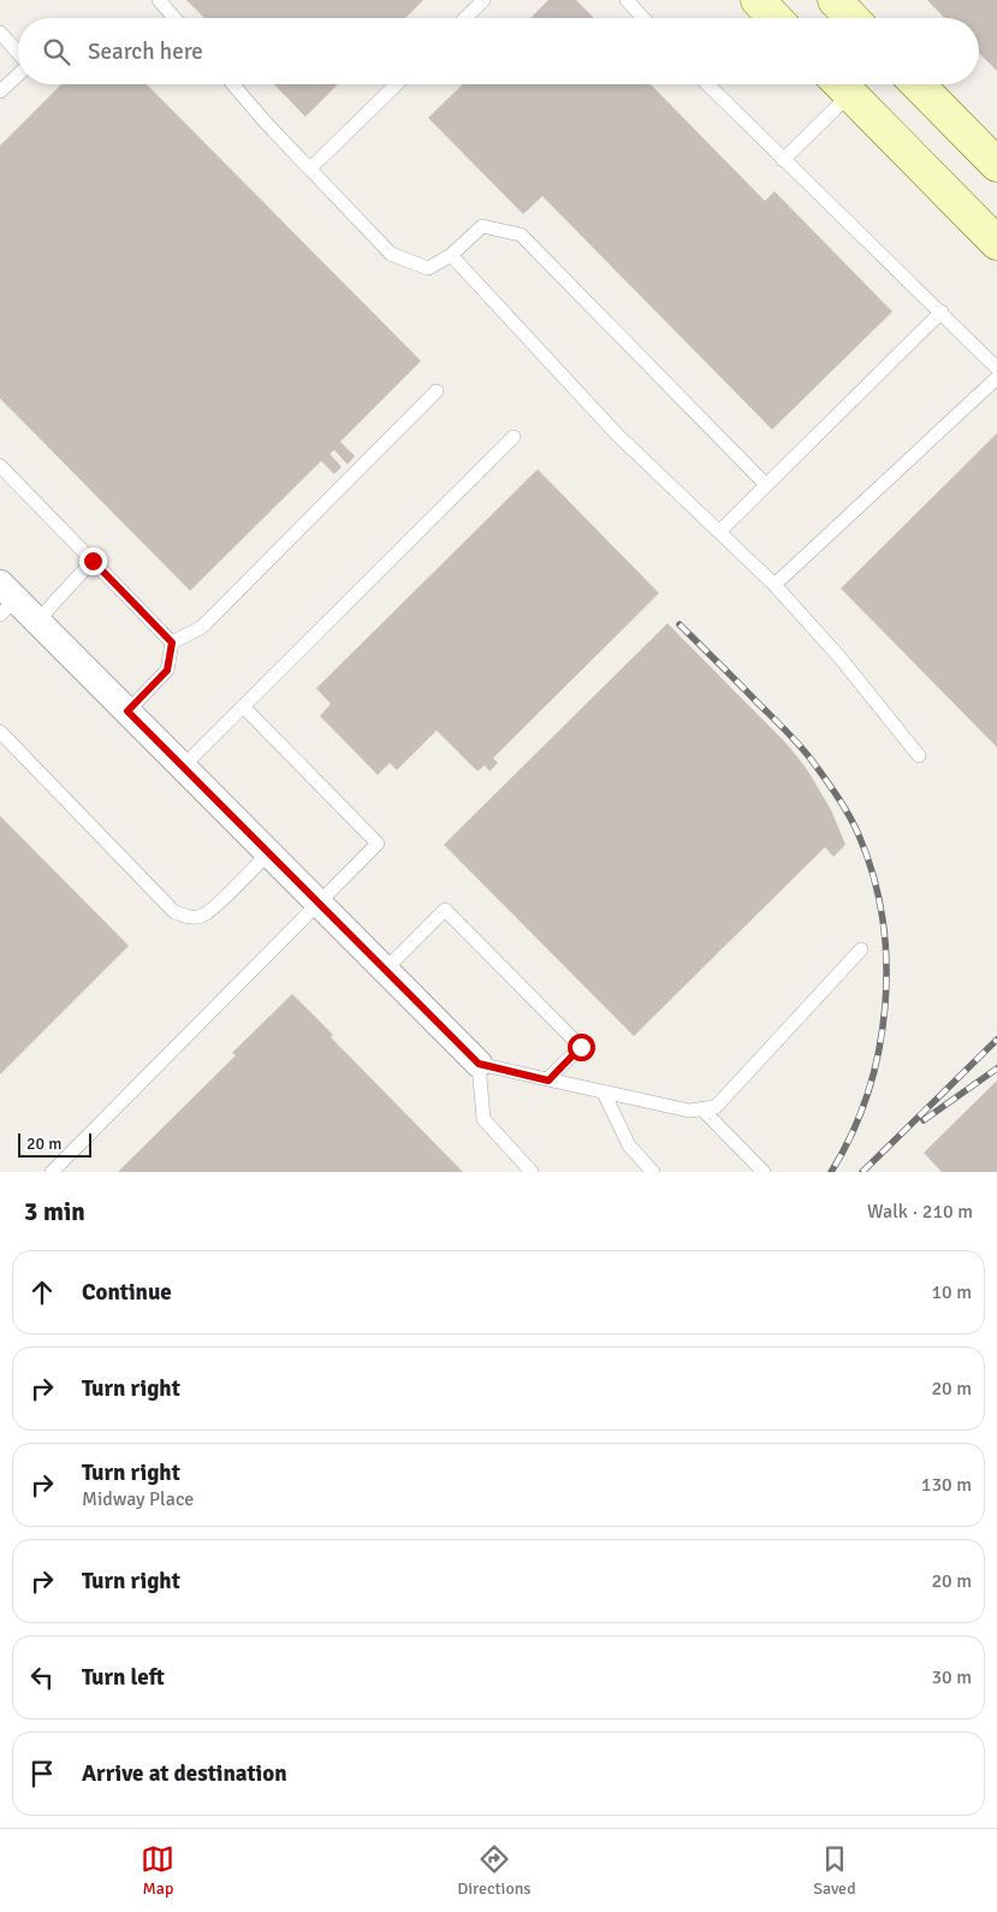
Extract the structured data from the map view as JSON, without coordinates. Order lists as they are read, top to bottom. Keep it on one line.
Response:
{"scale_bar":"20 m","page":{"search":"Search here","scale":"20 m","heading":["3 min","Walk · 210 m"],"list":[["Continue","10 m"],["Turn right","20 m"],["Turn right","Midway Place","130 m"],["Turn right","20 m"],["Turn left","30 m"],"Arrive at destination"],"nav":["Map","Directions","Saved"]}}
